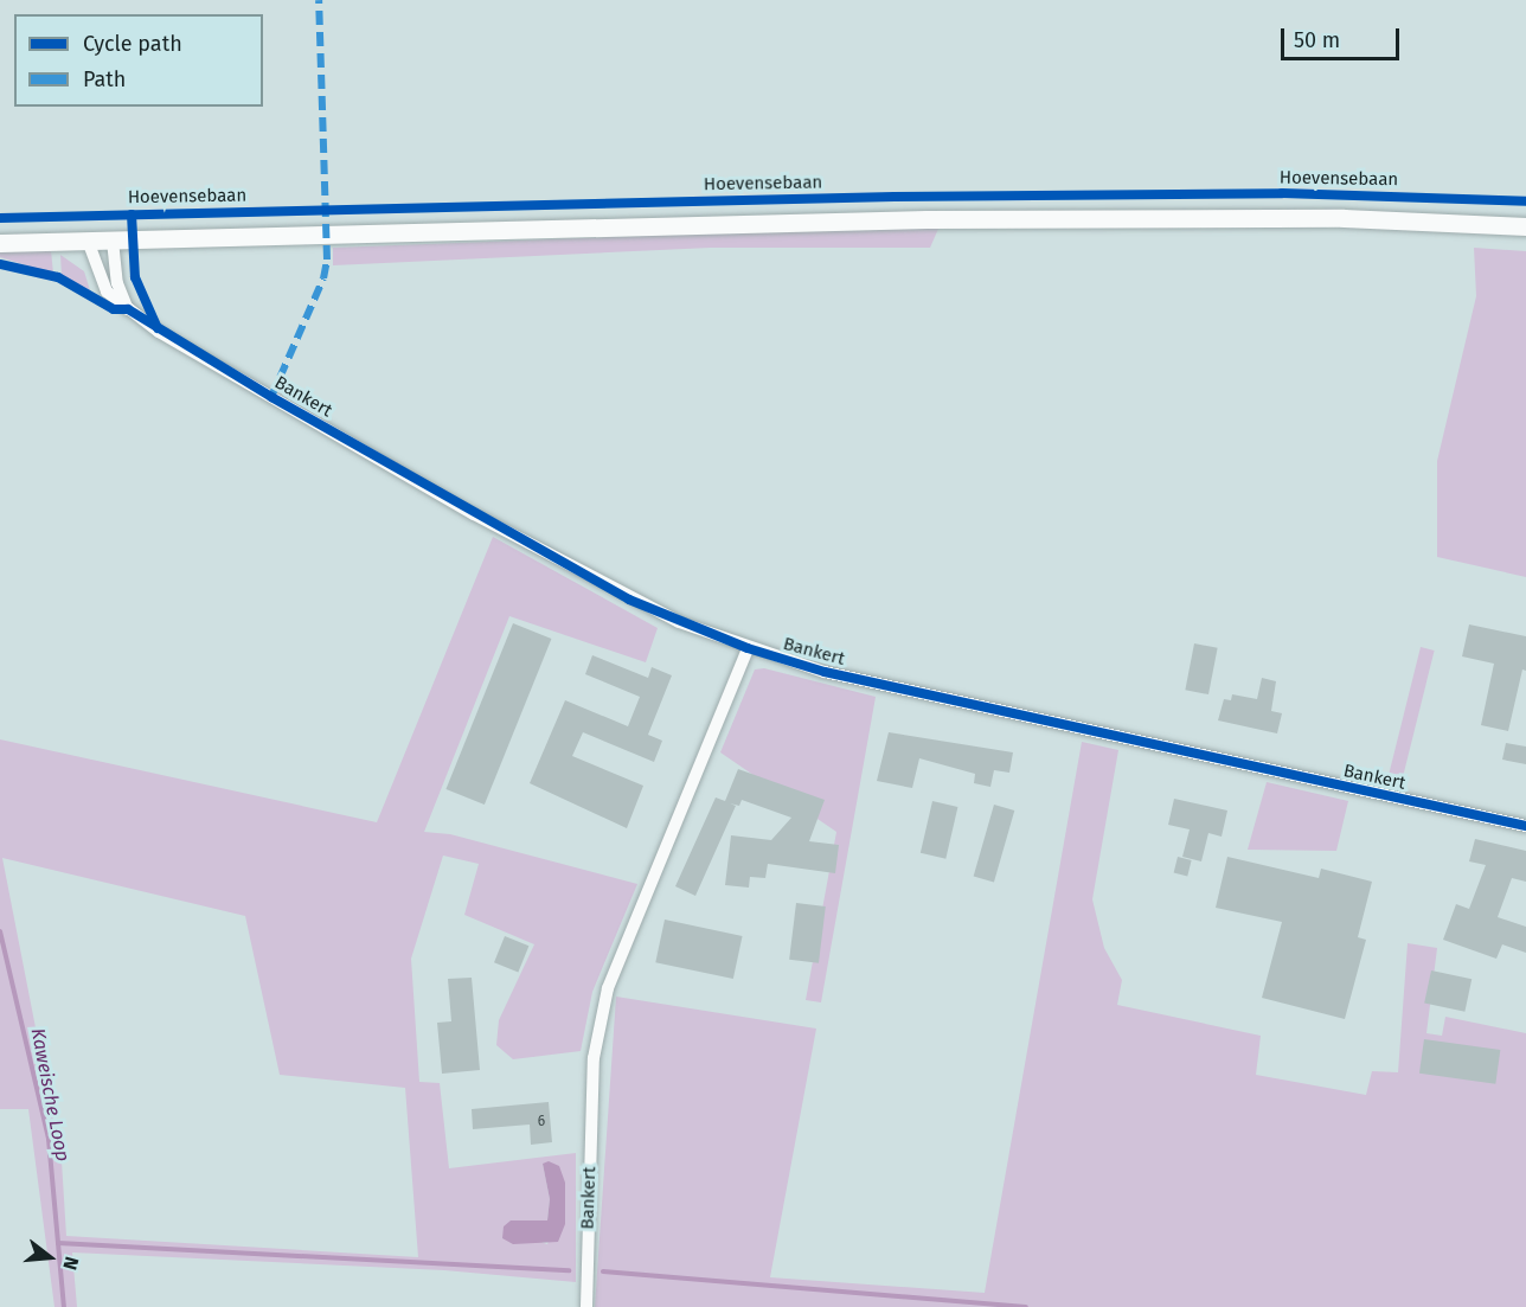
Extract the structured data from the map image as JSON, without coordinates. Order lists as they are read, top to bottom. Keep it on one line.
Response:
{"streets":{"street":["Bankert"],"cycle path":["Hoevensebaan"]},"water":["Kaweische Loop"],"house_numbers":["6"],"legend":["Cycle path","Path"],"scale_bar":"50 m","north":"right"}
